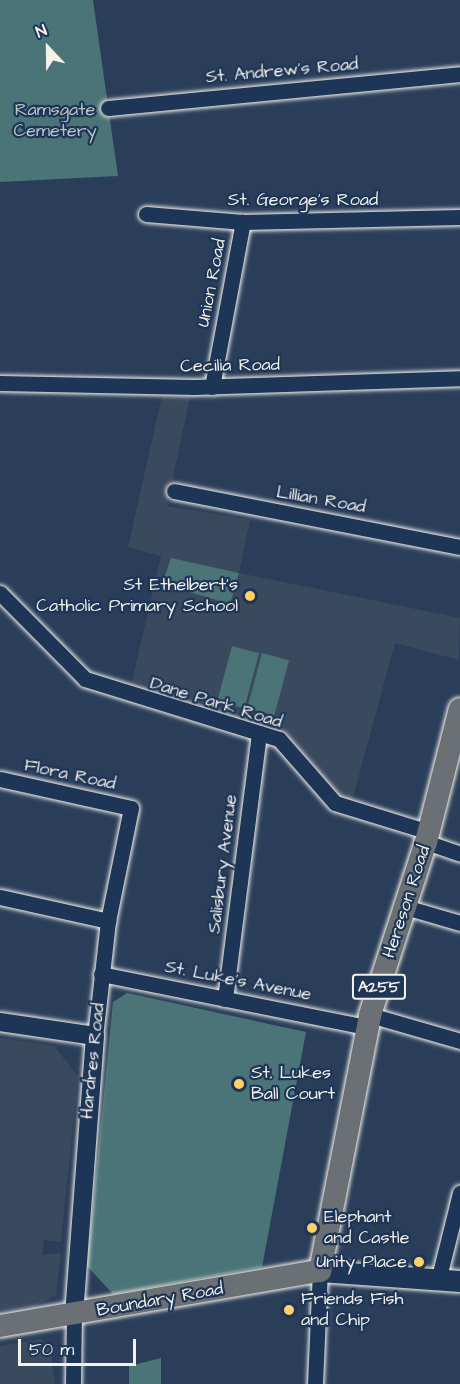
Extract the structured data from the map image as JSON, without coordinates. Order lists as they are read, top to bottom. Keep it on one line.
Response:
{"streets":{"main road":["Hereson Road","A255","Boundary Road"],"street":["St. Andrew's Road","St. George's Road","Union Road","Cecilia Road","Lillian Road","Dane Park Road","Flora Road","Salisbury Avenue","St. Luke's Avenue","Hardres Road"]},"crossings":[["St. George's Road","Union Road"],["Union Road","Cecilia Road"],["Dane Park Road","Salisbury Avenue"],["Dane Park Road","Hereson Road"],["Flora Road","Hardres Road"],["Salisbury Avenue","St. Luke's Avenue"],["Hereson Road","St. Luke's Avenue"],["Hereson Road","Boundary Road"],["St. Luke's Avenue","Hardres Road"],["Hardres Road","Boundary Road"]],"parks":["Ramsgate Cemetery"],"places":["St Ethelbert's Catholic Primary School","St. Lukes Ball Court","Elephant and Castle","Unity Place","Friends Fish and Chip"],"scale_bar":"50 m","north":"top"}
